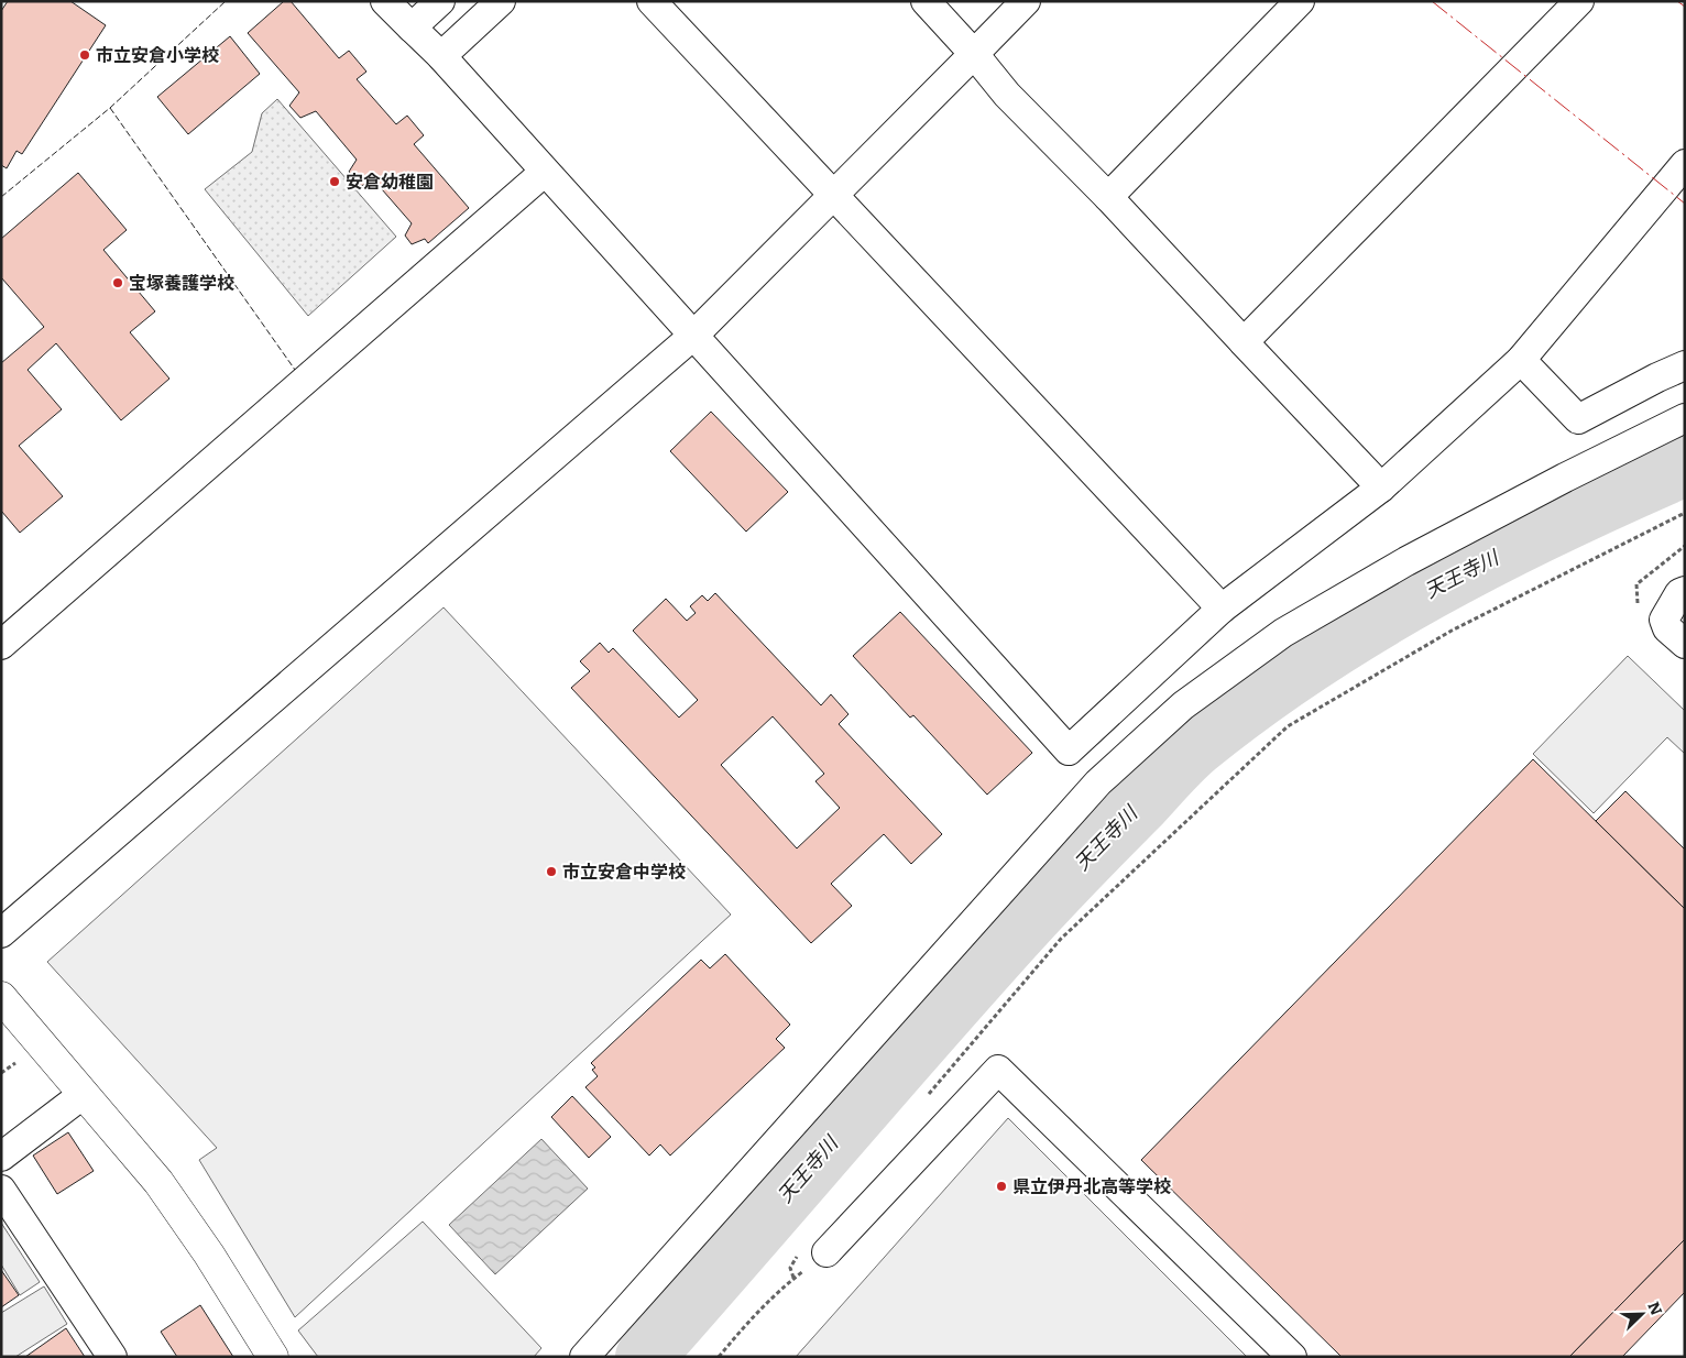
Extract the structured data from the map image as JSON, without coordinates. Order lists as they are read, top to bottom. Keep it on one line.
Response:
{"water":["天王寺川"],"places":["市立安倉小学校","安倉幼稚園","宝塚養護学校","市立安倉中学校","県立伊丹北高等学校"],"north":"top right"}
